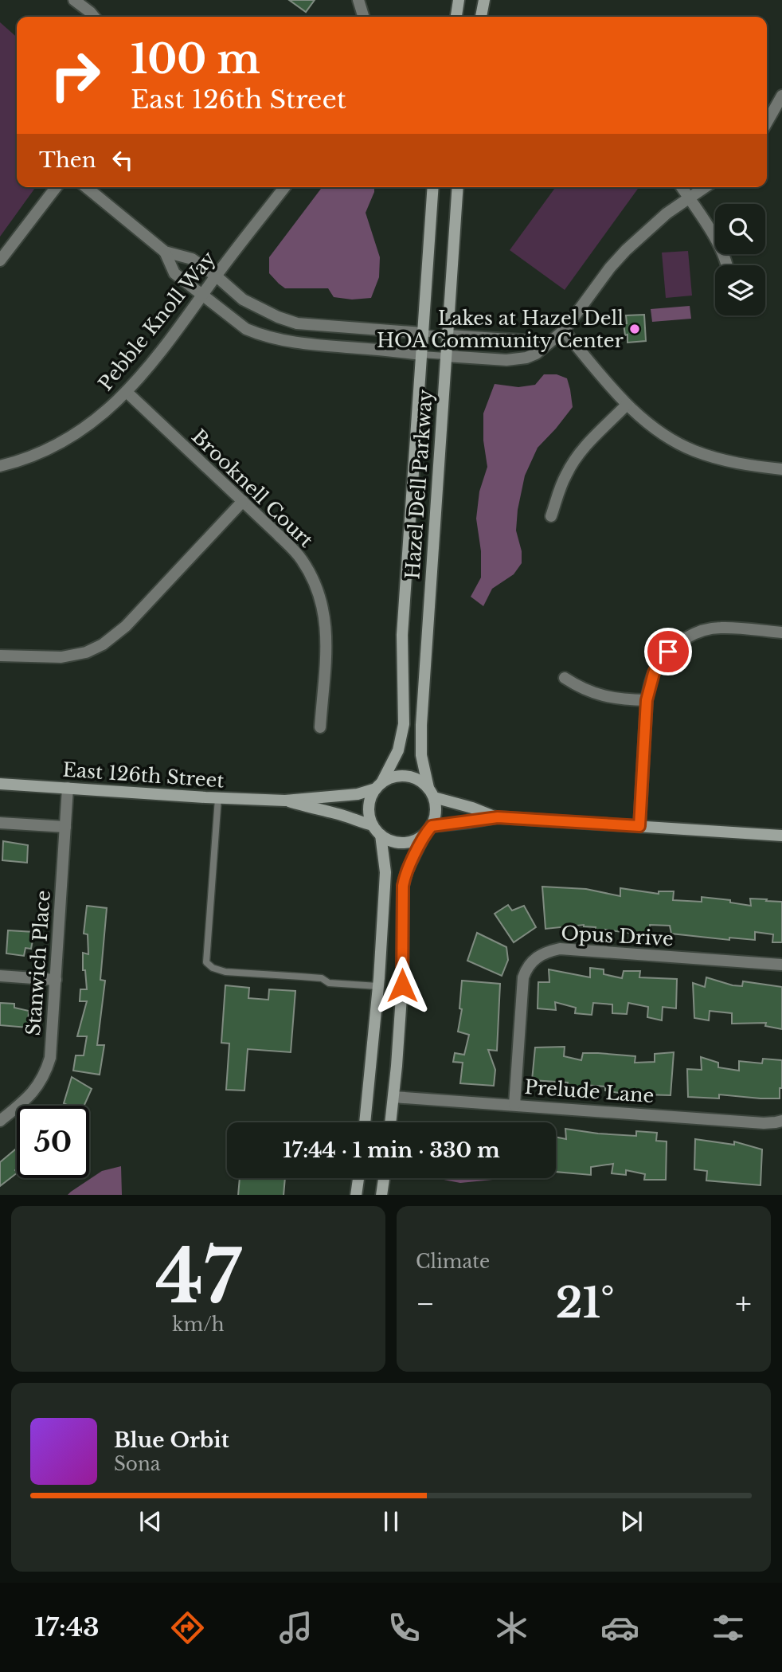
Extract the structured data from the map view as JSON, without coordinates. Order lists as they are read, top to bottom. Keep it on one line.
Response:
{"streets":{"main road":["Hazel Dell Parkway","East 126th Street"],"street":["Pebble Knoll Way","Brooknell Court","Opus Drive","Stanwich Place","Prelude Lane"]},"crossings":[["Pebble Knoll Way","Brooknell Court"],["Hazel Dell Parkway","East 126th Street"],["East 126th Street","Stanwich Place"],["Opus Drive","Prelude Lane"]],"places":["Lakes at Hazel Dell HOA Community Center"],"page":{"turn":["100 m","East 126th Street"],"then":"Then","limit":"50","trip":"17:44 · 1 min · 330 m","tile":[["47","km/h"],"Climate"],"heat":["−","21°","+"],"song":["Blue Orbit","Sona"],"tabs":"17:43"}}
